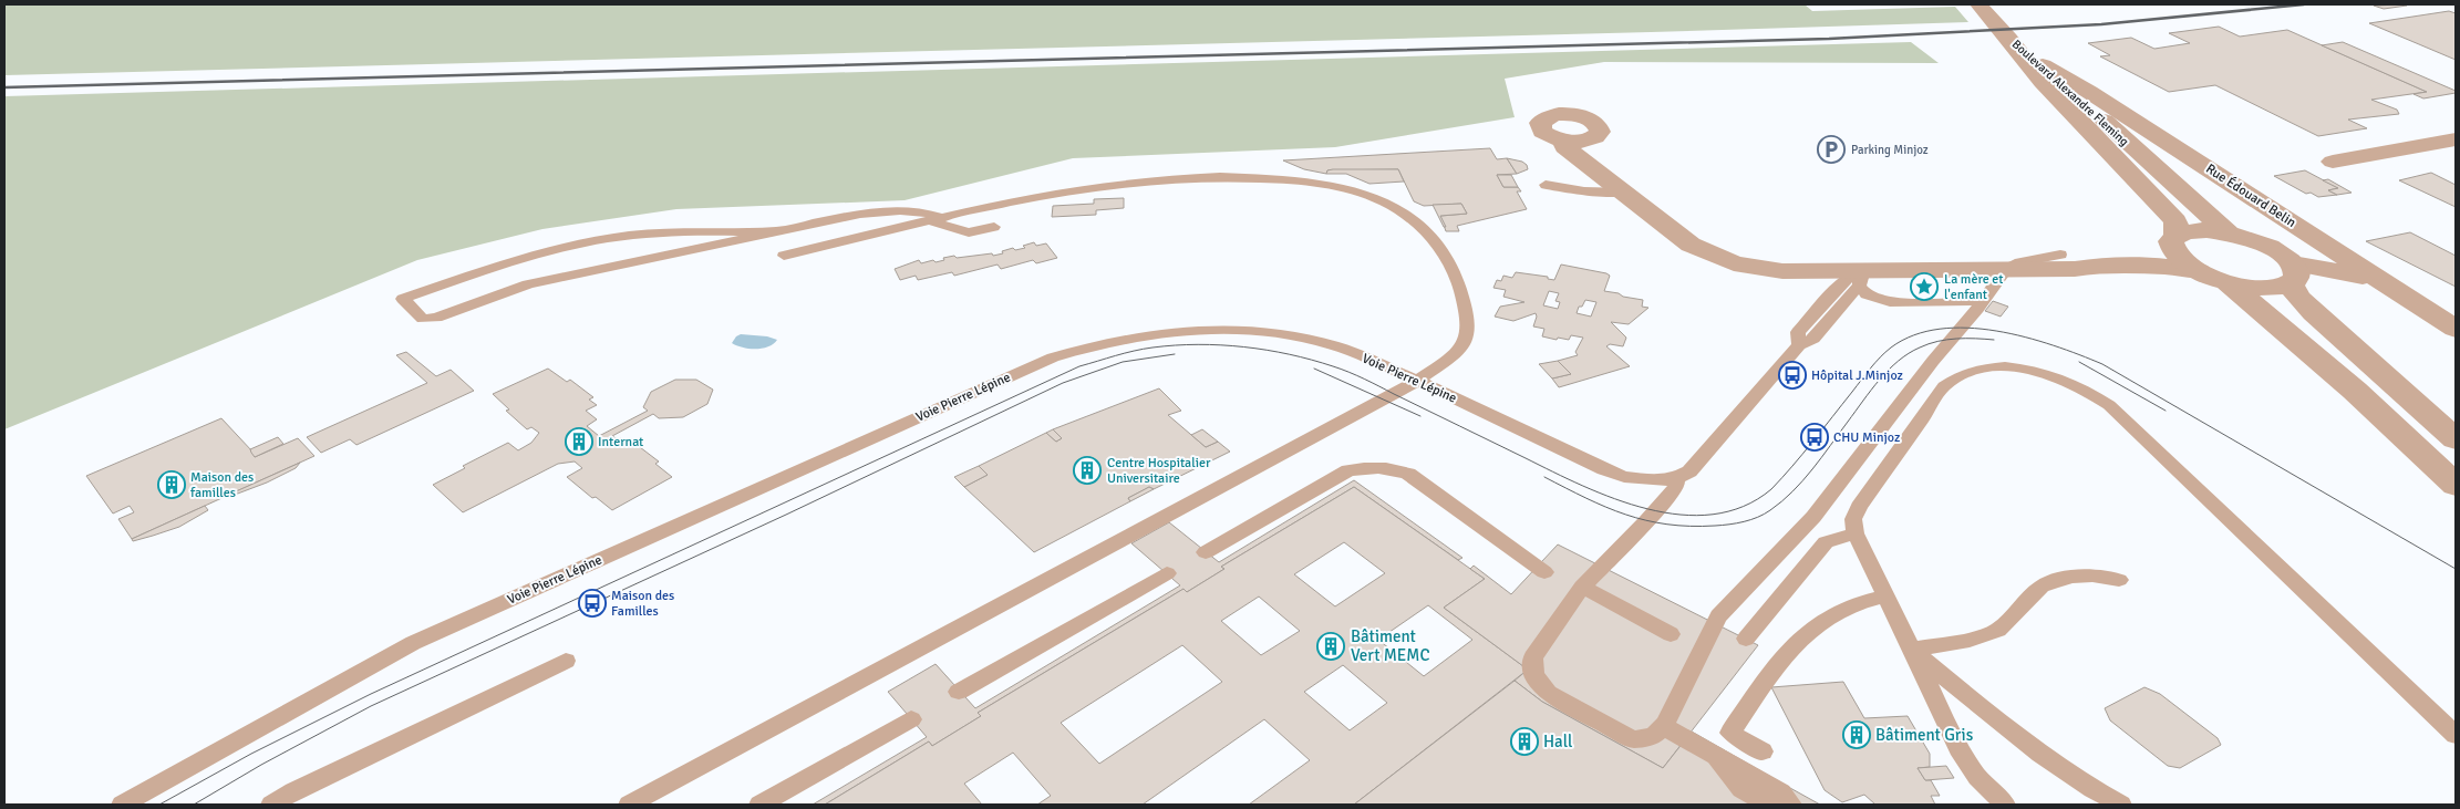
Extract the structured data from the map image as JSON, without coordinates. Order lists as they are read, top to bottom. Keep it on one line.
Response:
{"streets":{"street":["Boulevard Alexandre Fleming","Rue Édouard Belin"],"lane":["Voie Pierre Lépine"]},"crossings":[["Boulevard Alexandre Fleming","Rue Édouard Belin"]],"places":{"parking":["Parking Minjoz"],"place":["La mère et l'enfant"],"bus stop":["Hôpital J.Minjoz","CHU Minjoz","Maison des Familles"],"building":["Internat","Centre Hospitalier Universitaire","Maison des familles","Bâtiment Vert MEMC","Bâtiment Gris","Hall"]}}
